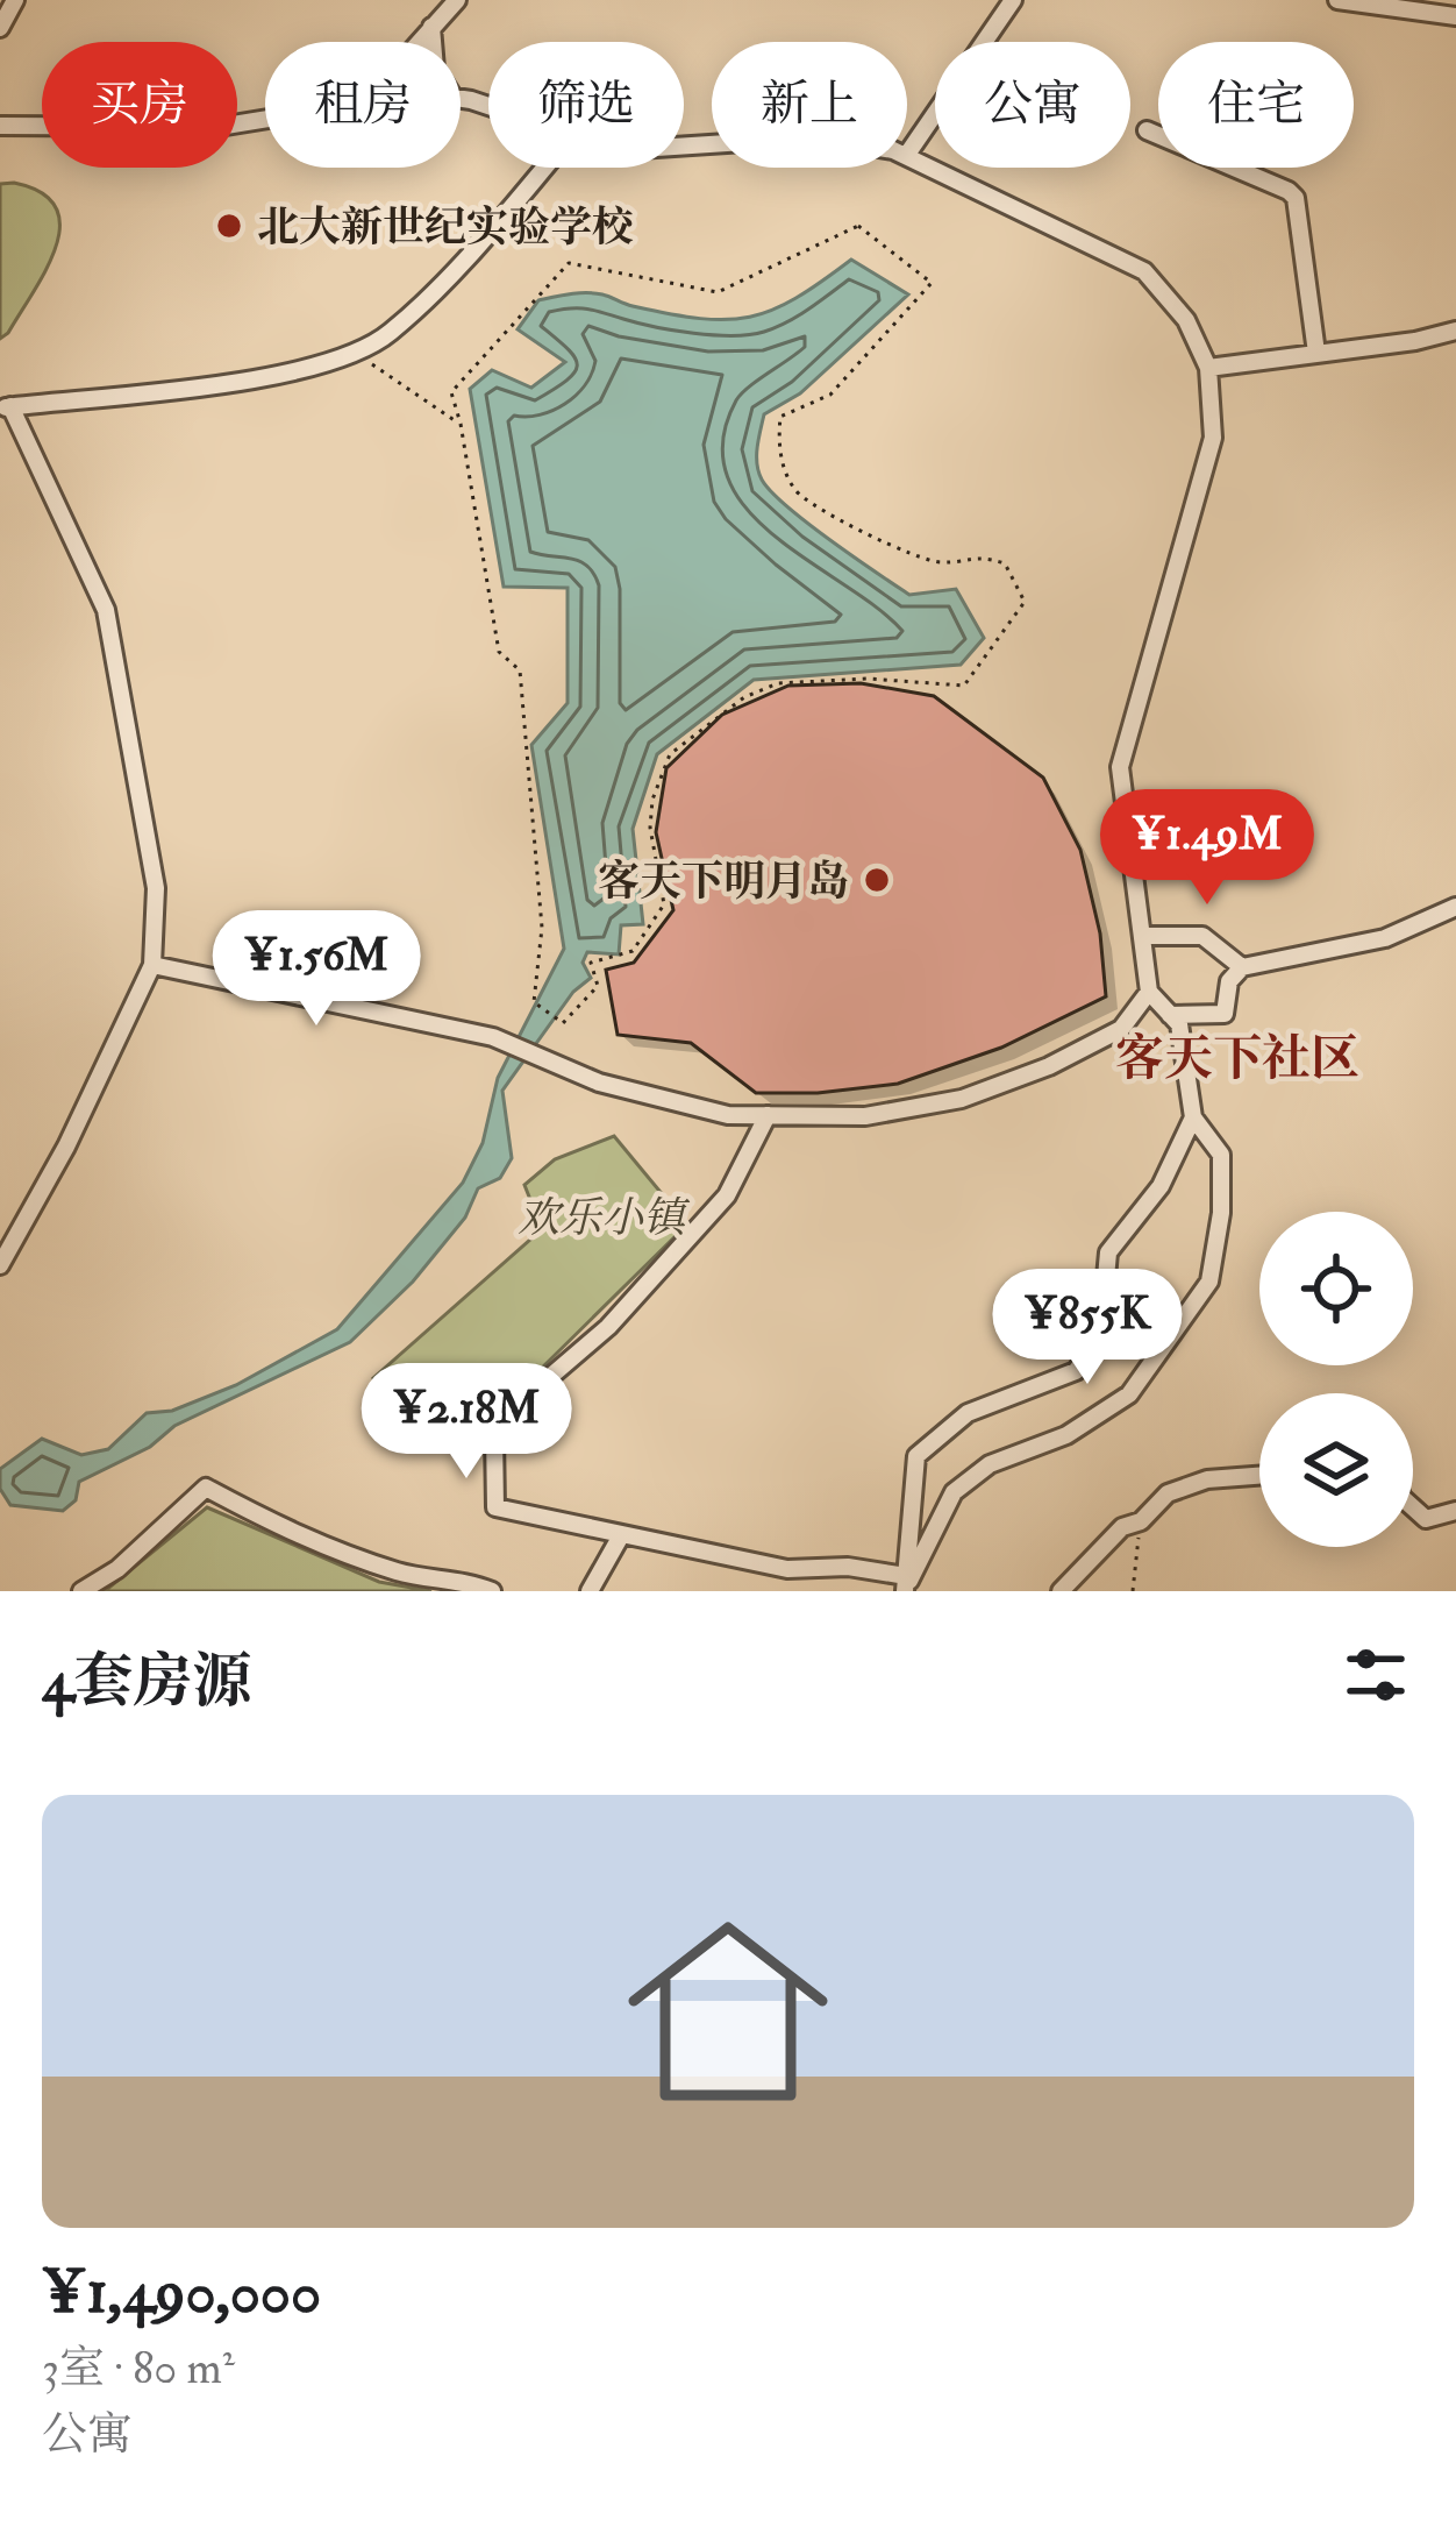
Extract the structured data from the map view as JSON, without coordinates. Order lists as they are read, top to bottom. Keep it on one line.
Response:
{"districts":["客天下社区"],"parks":["欢乐小镇"],"places":["北大新世纪实验学校","客天下明月岛"],"page":{"chip":["买房","租房","筛选","新上","公寓","住宅"],"price":["¥1.49M","¥1.56M","¥855K","¥2.18M"],"heading":"4套房源","list":[{"name":"¥1,490,000","note":"3室 · 80 m² · 公寓"}]}}
